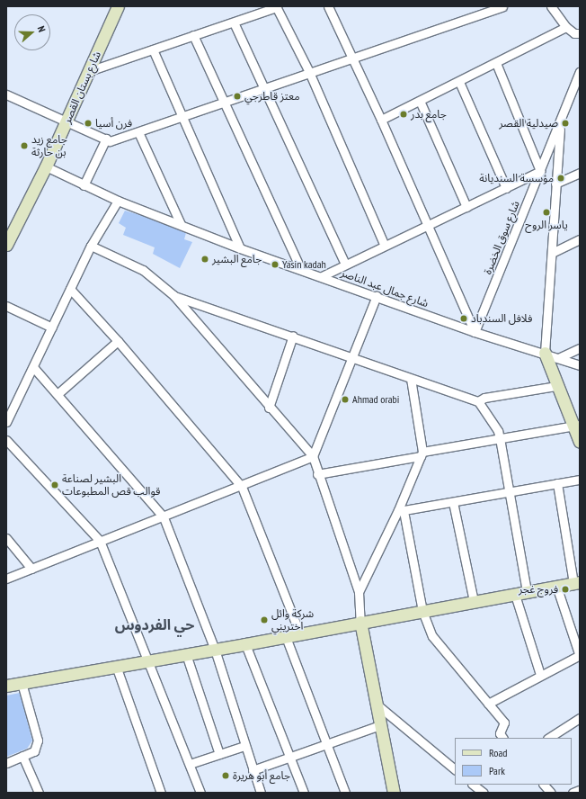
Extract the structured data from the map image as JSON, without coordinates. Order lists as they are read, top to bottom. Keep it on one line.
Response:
{"streets":{"main road":["شارع بستان القصر"],"street":["شارع سوق الخضرة","شارع جمال عبد الناصر"]},"crossings":[["شارع بستان القصر","شارع جمال عبد الناصر"],["شارع سوق الخضرة","شارع جمال عبد الناصر"]],"districts":["حي الفردوس"],"places":["معتز قاطرجي","جامع بدر","فرن أسيا","صيدلية القصر","جامع زيد بن حارثة","مؤسسة السنديانة","ياسر الروح","جامع البشير","Yasin kadah","فلافل السندباد","Ahmad orabi","البشير لصناعة قوالب قص المطبوعات","فروج غجر","شركة وائل اختريني","جامع أبو هريرة"],"legend":["Road","Park"],"north":"right"}
